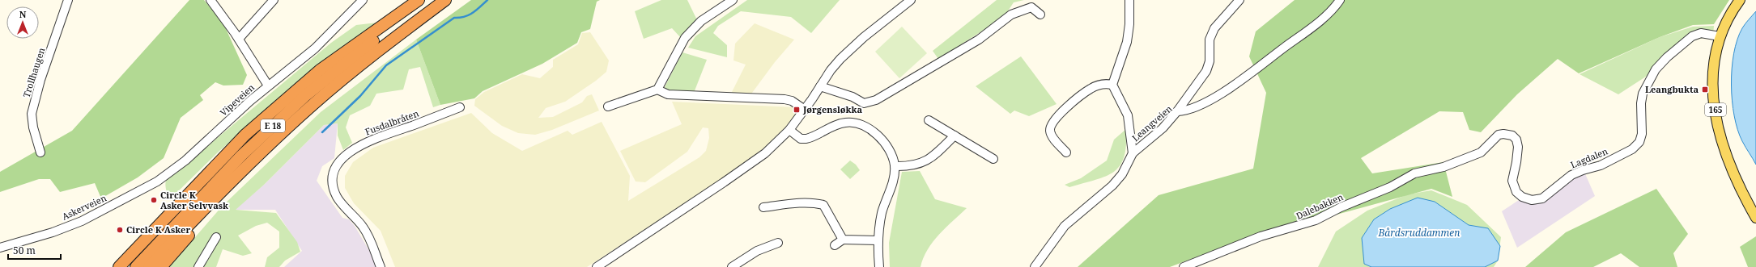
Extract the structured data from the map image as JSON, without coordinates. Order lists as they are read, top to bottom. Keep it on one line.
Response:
{"streets":{"highway":["E 18"],"main road":["165"],"street":["Trollhaugen","Vipeveien","Fusdalbråten","Leangveien","Lagdalen","Dalebakken","Askerveien"]},"crossings":[["Vipeveien","Askerveien"],["165","Lagdalen"],["Lagdalen","Dalebakken"]],"water":["Bårdsruddammen"],"places":{"transit":["Leangbukta","Jørgensløkka"],"other":["Circle K Asker Selvvask","Circle K Asker"]},"scale_bar":"50 m","north":"top"}
